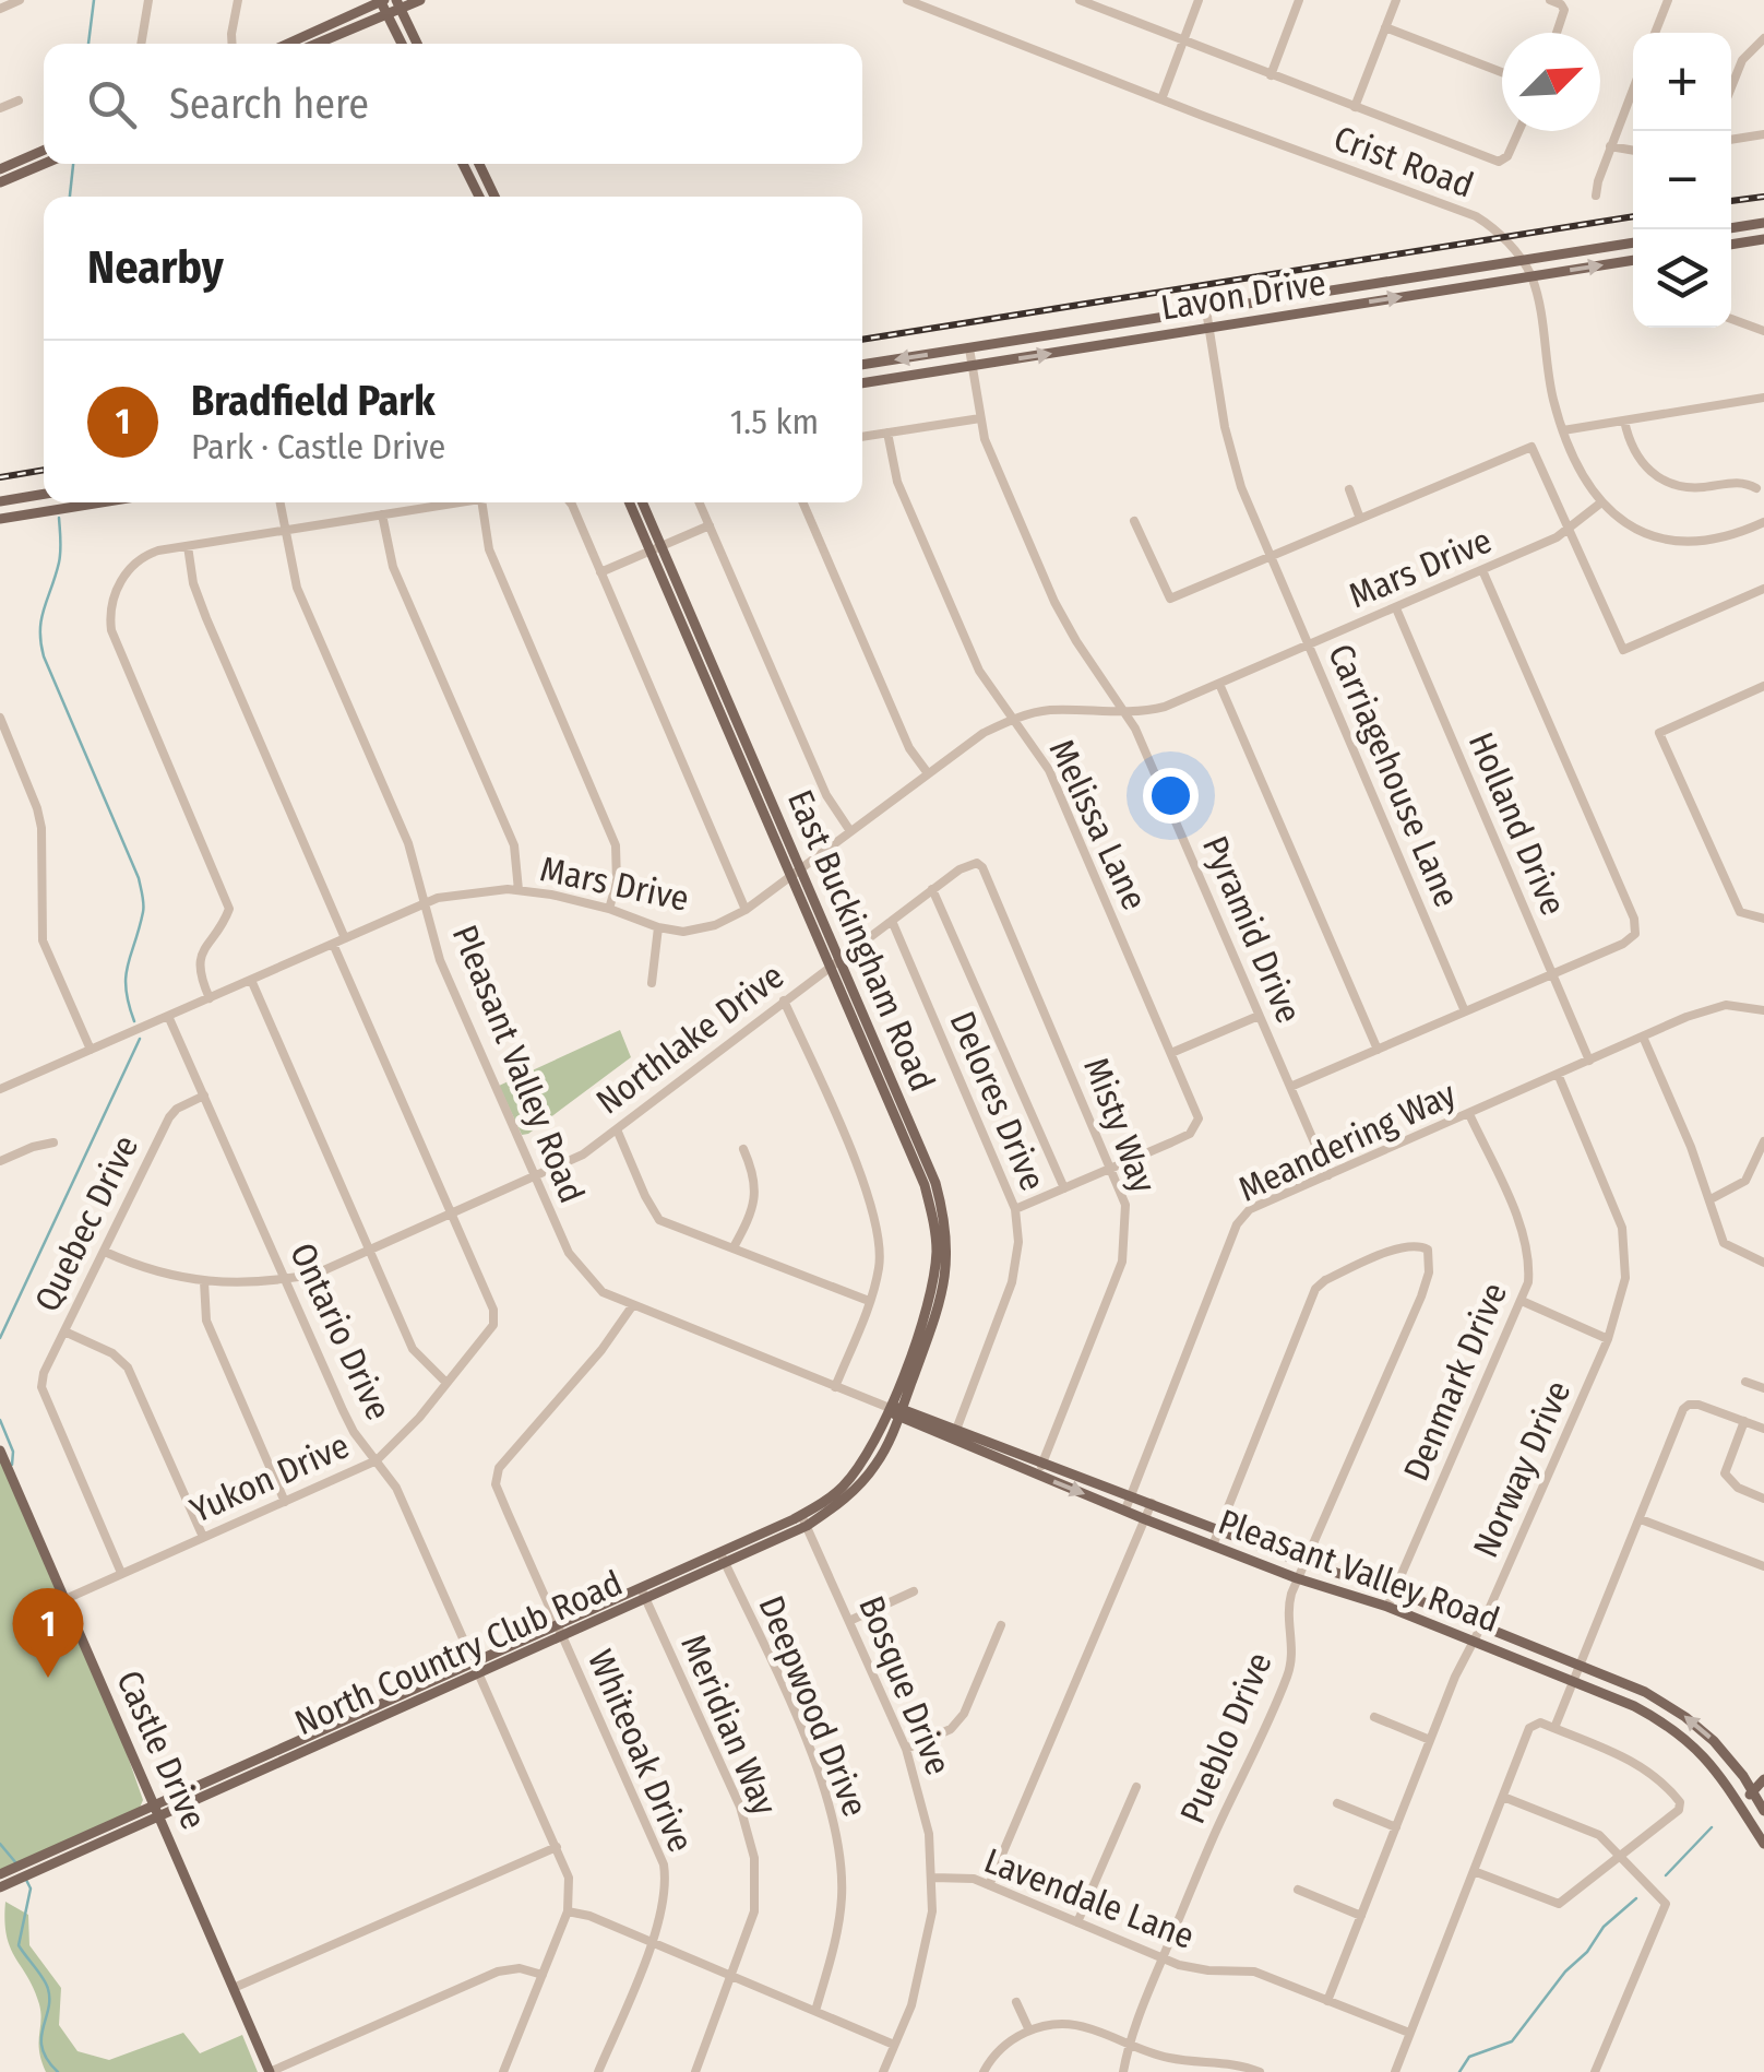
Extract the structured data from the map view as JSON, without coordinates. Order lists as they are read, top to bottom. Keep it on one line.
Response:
{"streets":{"main road":["Lavon Drive","East Buckingham Road","Pleasant Valley Road","North Country Club Road","Castle Drive"],"street":["Crist Road","Mars Drive","Carriagehouse Lane","Holland Drive","Melissa Lane","Pyramid Drive","Northlake Drive","Delores Drive","Misty Way","Meandering Way","Quebec Drive","Ontario Drive","Denmark Drive","Norway Drive","Yukon Drive","Bosque Drive","Deepwood Drive","Meridian Way","Pueblo Drive","Whiteoak Drive","Lavendale Lane"]},"crossings":[["Crist Road","Lavon Drive"],["Crist Road","Mars Drive"],["Lavon Drive","Carriagehouse Lane"],["Lavon Drive","Pyramid Drive"],["Mars Drive","Carriagehouse Lane"],["Mars Drive","Holland Drive"],["Mars Drive","Melissa Lane"],["Mars Drive","Pyramid Drive"],["Mars Drive","East Buckingham Road"],["Mars Drive","Pleasant Valley Road"],["Mars Drive","Ontario Drive"],["Holland Drive","Meandering Way"],["Melissa Lane","Misty Way"],["Pyramid Drive","Meandering Way"],["East Buckingham Road","Northlake Drive"],["East Buckingham Road","Pleasant Valley Road"],["East Buckingham Road","North Country Club Road"],["Northlake Drive","Pleasant Valley Road"],["Northlake Drive","Delores Drive"],["Northlake Drive","Misty Way"],["Northlake Drive","Quebec Drive"],["Northlake Drive","Ontario Drive"],["Northlake Drive","Yukon Drive"],["Pleasant Valley Road","Delores Drive"],["Pleasant Valley Road","Misty Way"],["Pleasant Valley Road","Meandering Way"],["Pleasant Valley Road","Denmark Drive"],["Pleasant Valley Road","Norway Drive"],["Pleasant Valley Road","North Country Club Road"],["Pleasant Valley Road","Pueblo Drive"],["Pleasant Valley Road","Whiteoak Drive"],["Meandering Way","Denmark Drive"],["Meandering Way","Norway Drive"],["Quebec Drive","Ontario Drive"],["Quebec Drive","Yukon Drive"],["Ontario Drive","Yukon Drive"],["Ontario Drive","North Country Club Road"],["Norway Drive","Lavendale Lane"],["Yukon Drive","Castle Drive"],["North Country Club Road","Bosque Drive"],["North Country Club Road","Deepwood Drive"],["North Country Club Road","Meridian Way"],["North Country Club Road","Castle Drive"],["North Country Club Road","Whiteoak Drive"],["Bosque Drive","Lavendale Lane"],["Pueblo Drive","Lavendale Lane"]],"north":"top right","page":{"map_buttons":["+","−"],"search":"Search here","heading":"Nearby","list":[{"mark":"1","name":"Bradfield Park","note":"Park · Castle Drive","value":"1.5 km"}],"pins":"1"}}
